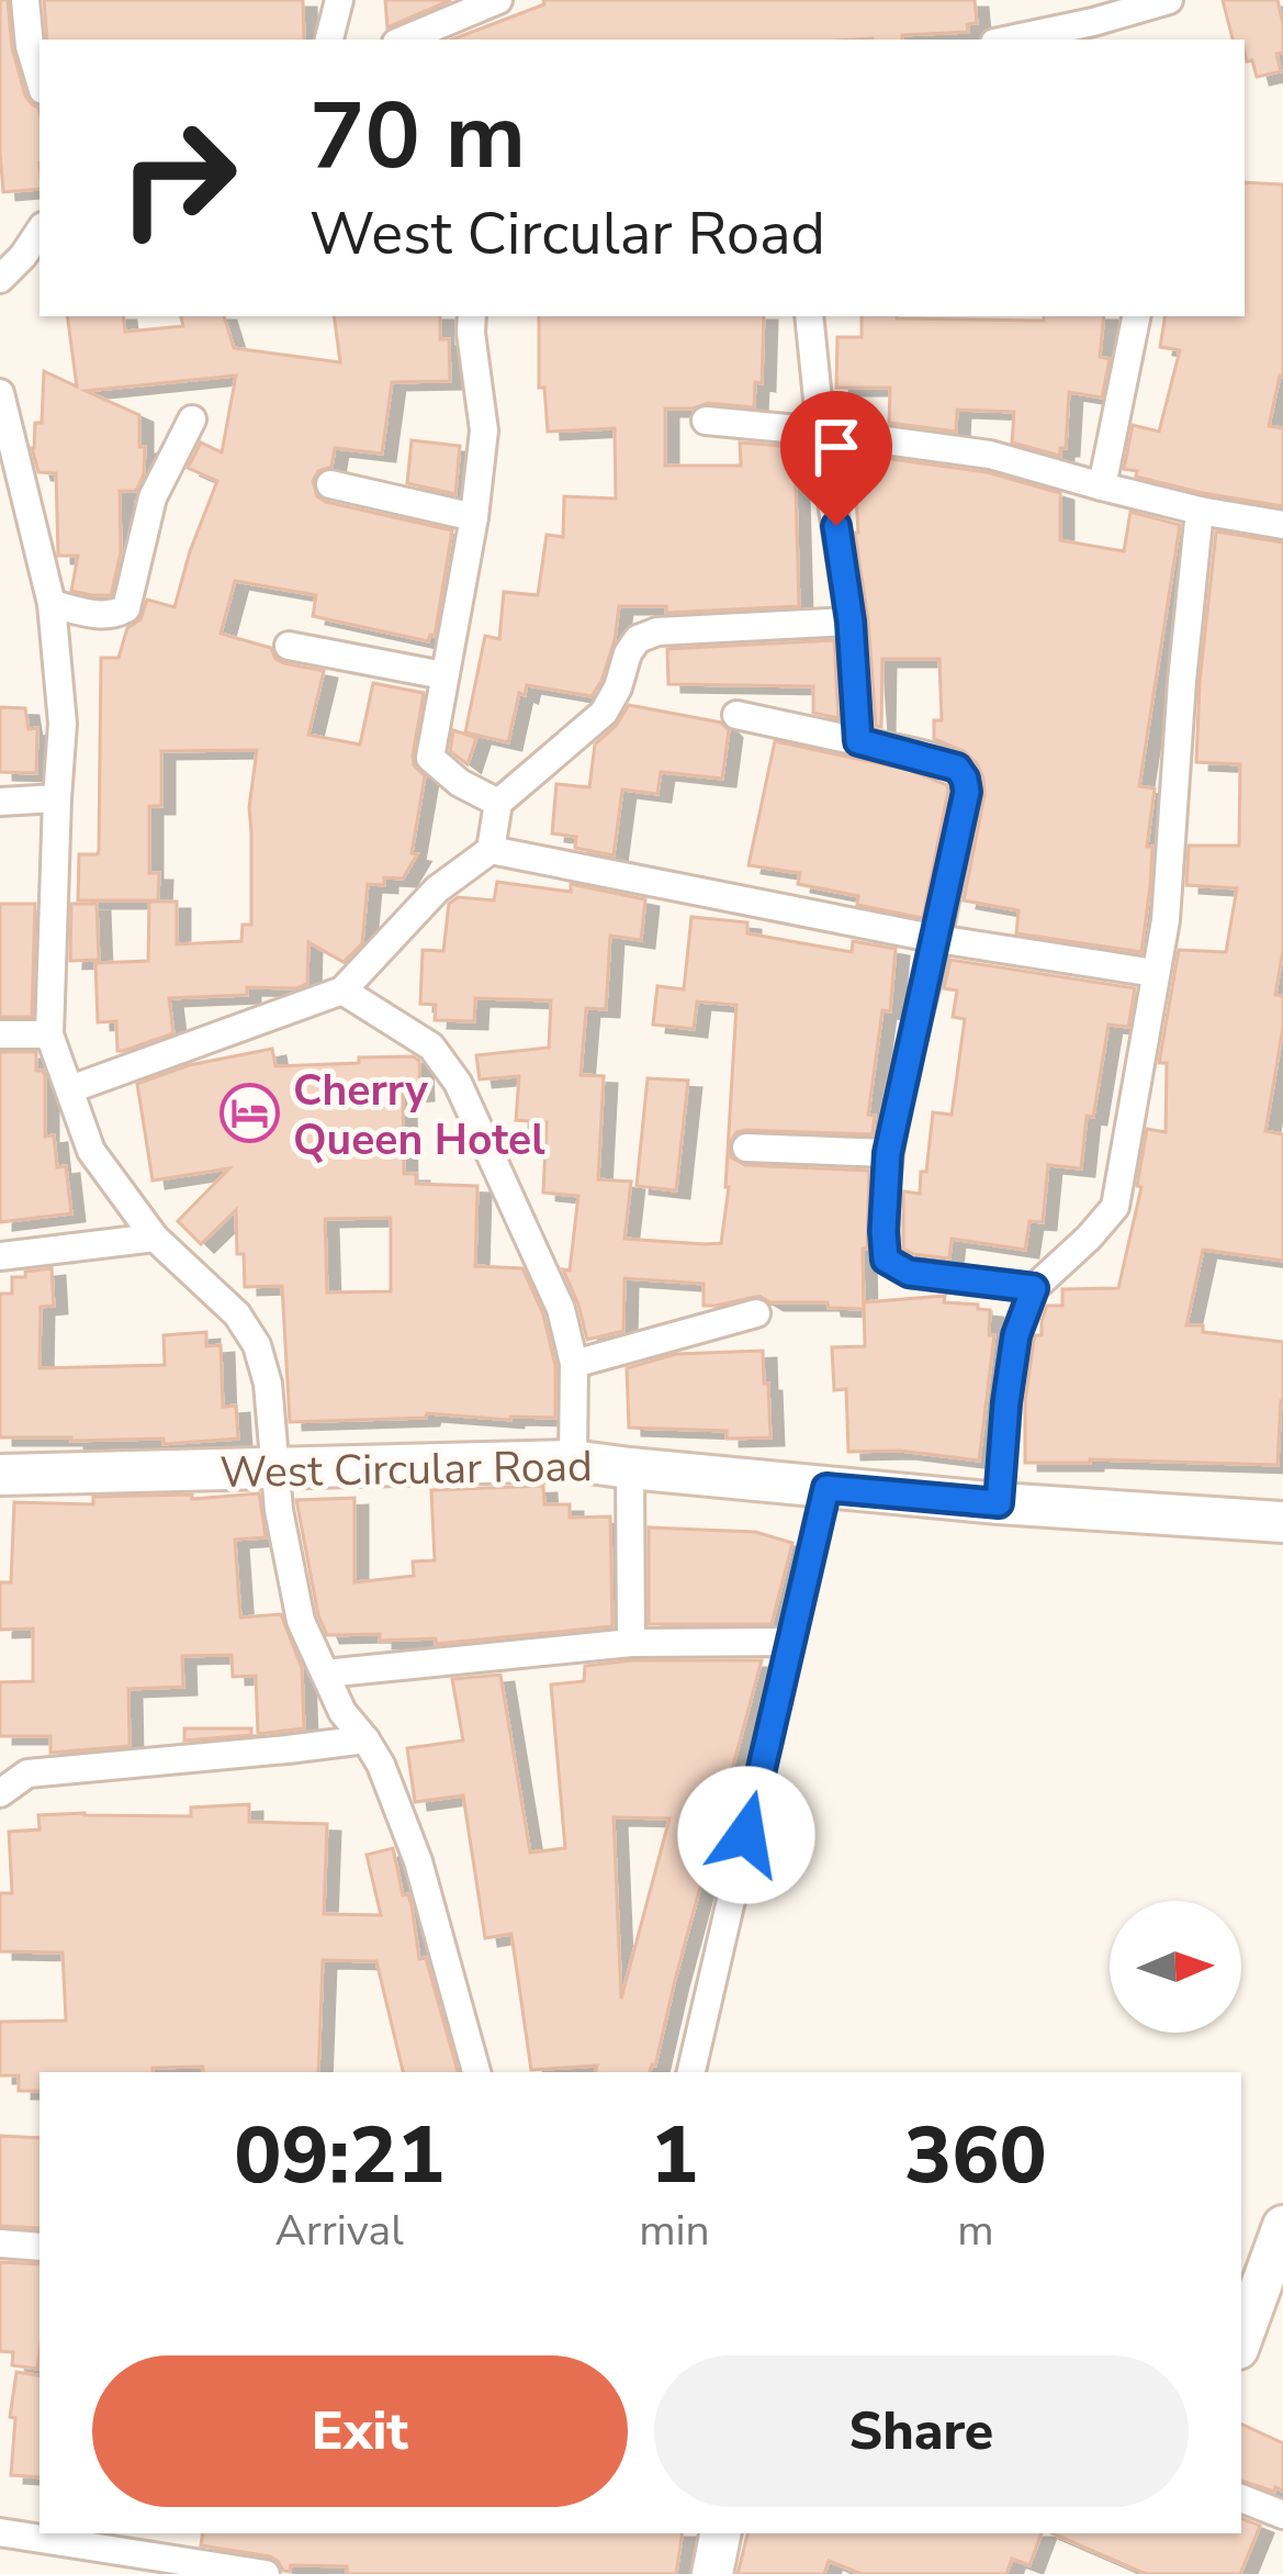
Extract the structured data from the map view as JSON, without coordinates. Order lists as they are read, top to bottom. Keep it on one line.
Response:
{"streets":{"street":["West Circular Road"]},"places":{"hotel":["Cherry Queen Hotel"]},"north":"right","page":{"turn":["70 m","West Circular Road"],"eta":["09:21","Arrival","1","min","360","m"],"buttons":["Exit","Share"]}}
